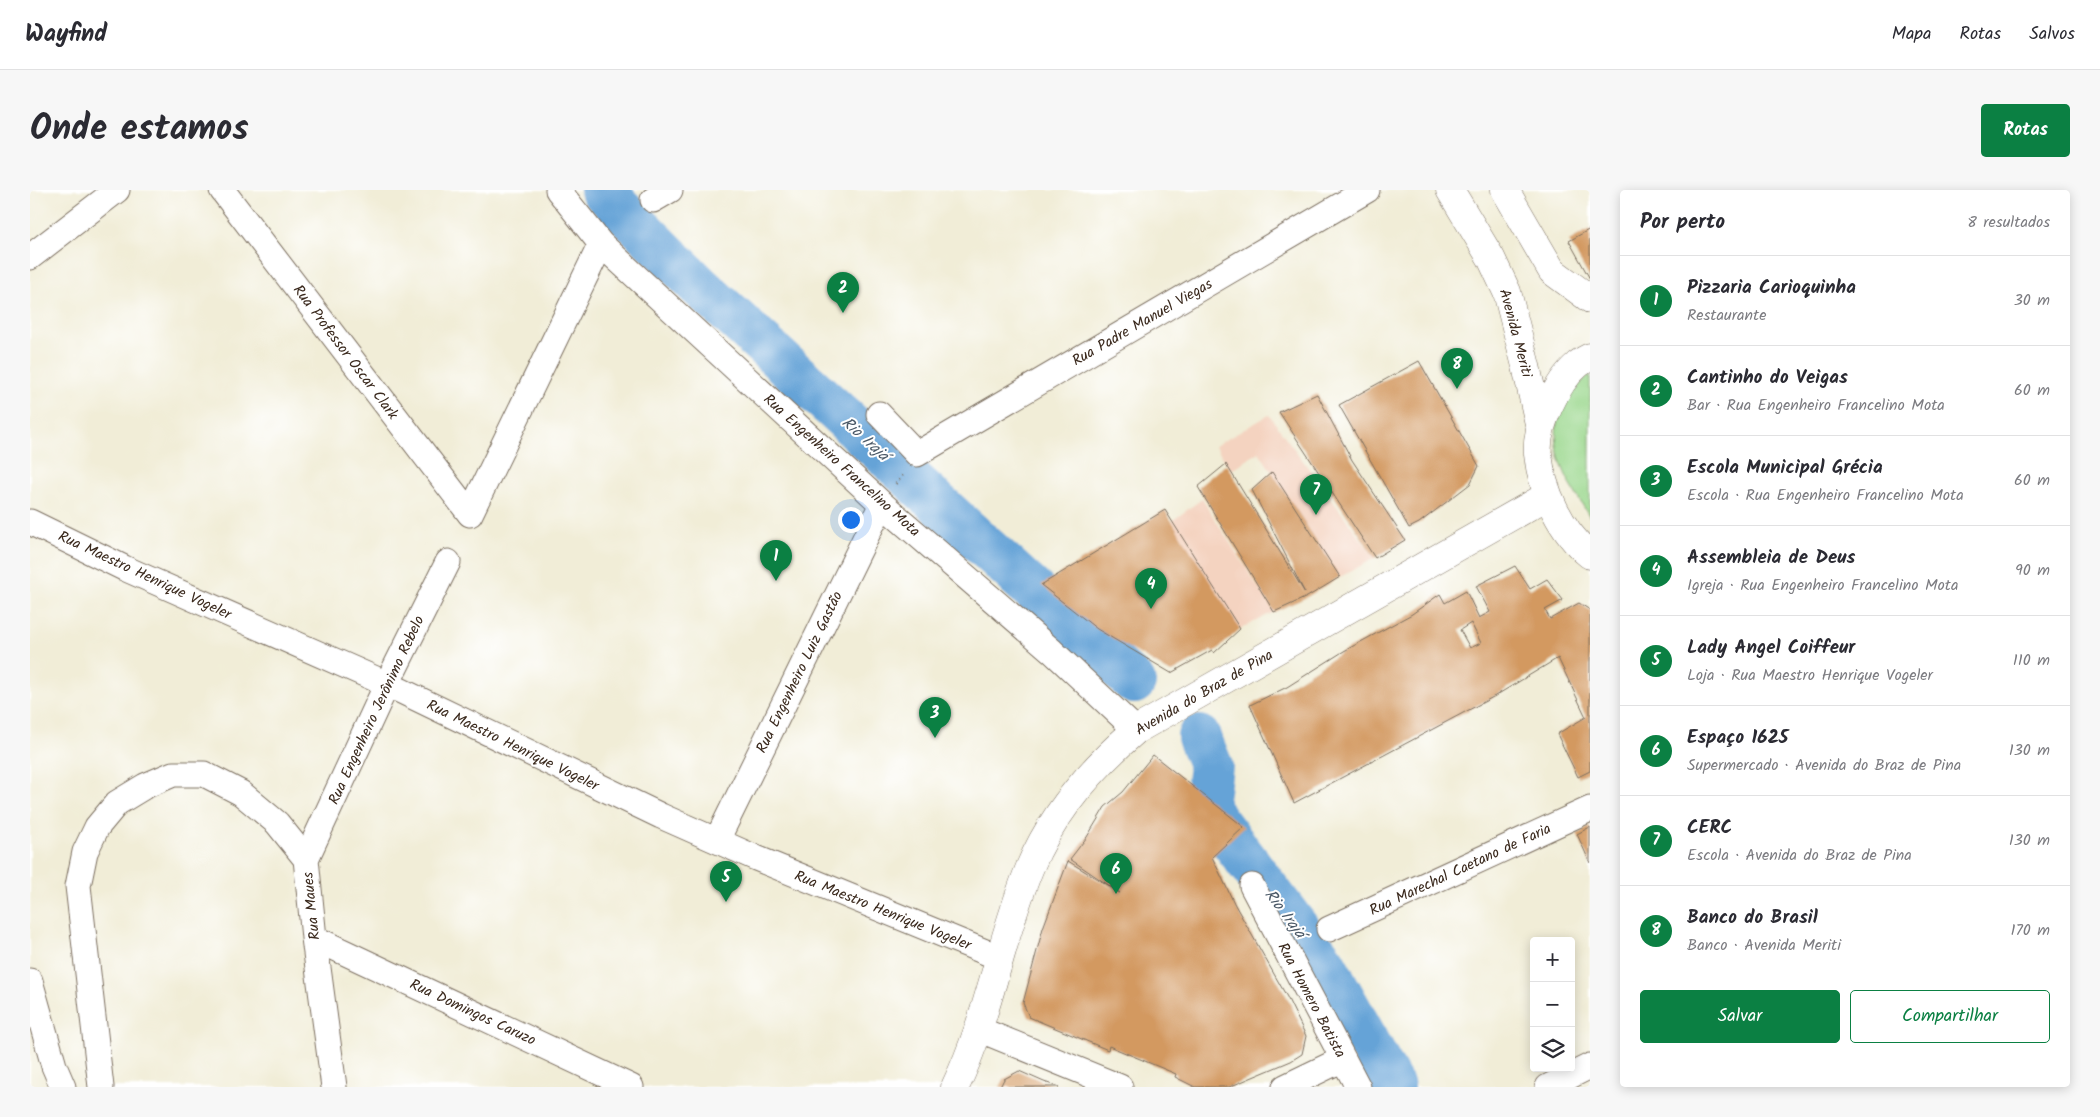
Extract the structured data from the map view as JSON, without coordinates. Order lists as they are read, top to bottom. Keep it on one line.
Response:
{"streets":{"street":["Rua Padre Manuel Viegas","Avenida Meriti","Rua Professor Oscar Clark","Rua Engenheiro Francelino Mota","Rua Maestro Henrique Vogeler","Rua Engenheiro Luiz Gastão","Avenida do Braz de Pina","Rua Engenheiro Jerônimo Rebelo","Rua Marechal Caetano de Faria","Rua Maues","Rua Homero Batista","Rua Domingos Caruzo"]},"crossings":[["Rua Professor Oscar Clark","Rua Engenheiro Francelino Mota"],["Rua Engenheiro Francelino Mota","Rua Engenheiro Luiz Gastão"],["Rua Engenheiro Francelino Mota","Avenida do Braz de Pina"],["Rua Maestro Henrique Vogeler","Rua Engenheiro Luiz Gastão"],["Rua Maestro Henrique Vogeler","Avenida do Braz de Pina"],["Rua Maestro Henrique Vogeler","Rua Engenheiro Jerônimo Rebelo"],["Rua Engenheiro Jerônimo Rebelo","Rua Maues"],["Rua Maues","Rua Domingos Caruzo"]],"water":["Rio Irajá"],"page":{"header":"Wayfind","nav":["Mapa","Rotas","Salvos"],"title":"Onde estamos","buttons":["Rotas",["Salvar","Compartilhar"]],"heading":["Por perto","8 resultados"],"list":[{"mark":"1","name":"Pizzaria Carioquinha","note":"Restaurante","value":"30 m"},{"mark":"2","name":"Cantinho do Veigas","note":"Bar · Rua Engenheiro Francelino Mota","value":"60 m"},{"mark":"3","name":"Escola Municipal Grécia","note":"Escola · Rua Engenheiro Francelino Mota","value":"60 m"},{"mark":"4","name":"Assembleia de Deus","note":"Igreja · Rua Engenheiro Francelino Mota","value":"90 m"},{"mark":"5","name":"Lady Angel Coiffeur","note":"Loja · Rua Maestro Henrique Vogeler","value":"110 m"},{"mark":"6","name":"Espaço 1625","note":"Supermercado · Avenida do Braz de Pina","value":"130 m"},{"mark":"7","name":"CERC","note":"Escola · Avenida do Braz de Pina","value":"130 m"},{"mark":"8","name":"Banco do Brasil","note":"Banco · Avenida Meriti","value":"170 m"}],"pins":["2","8","7","1","4","3","6","5"],"map_buttons":["+","−"]}}
